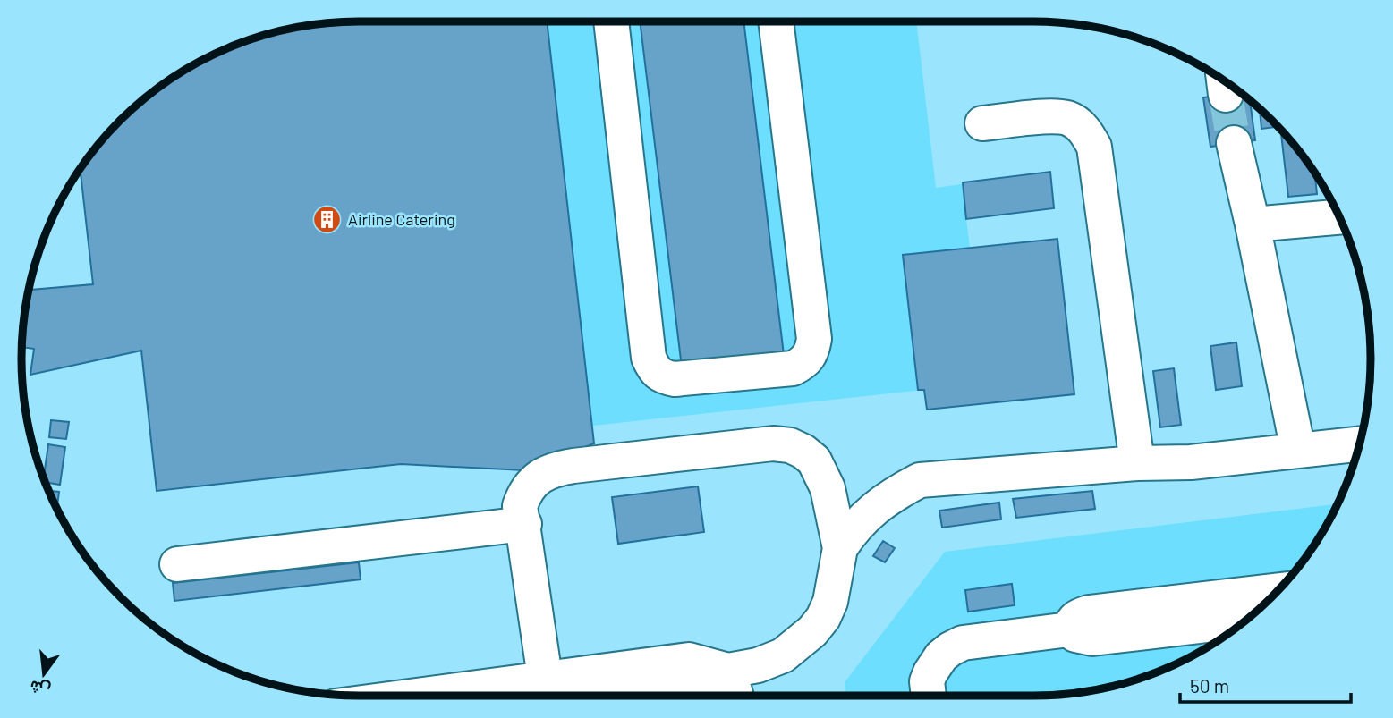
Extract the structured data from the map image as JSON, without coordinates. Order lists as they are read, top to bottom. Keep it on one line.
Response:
{"places":{"building":["Airline Catering"]},"scale_bar":"50 m","north":"bottom"}
